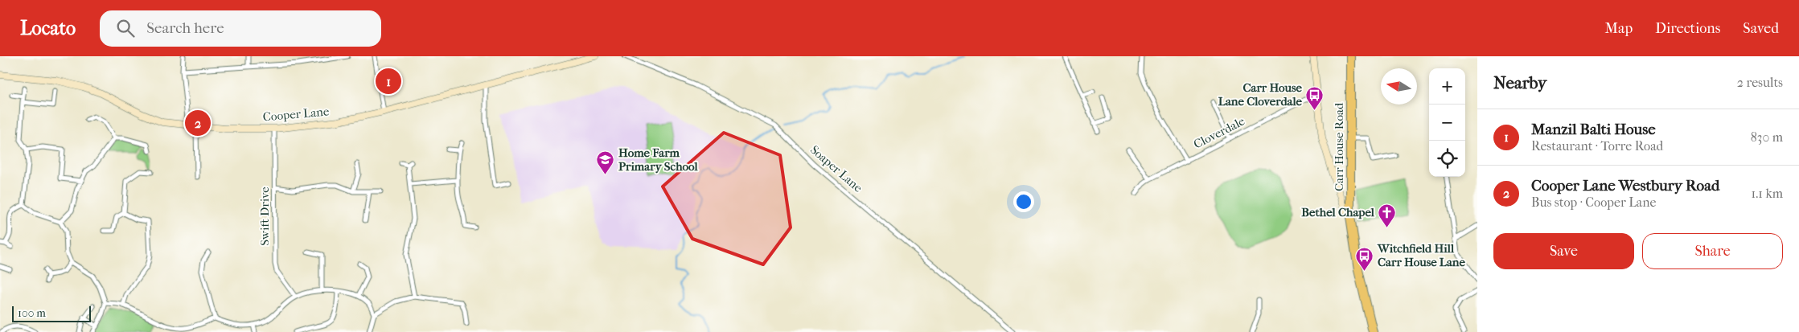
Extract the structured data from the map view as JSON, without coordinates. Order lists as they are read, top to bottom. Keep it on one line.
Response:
{"streets":{"highway":["Carr House Road"],"main road":["Cooper Lane"],"street":["Cloverdale","Soaper Lane","Swift Drive"]},"crossings":[["Cooper Lane","Swift Drive"]],"places":{"bus stop":["Carr House Lane Cloverdale","Witchfield Hill Carr House Lane"],"school or university":["Home Farm Primary School"],"church":["Bethel Chapel"]},"scale_bar":"100 m","north":"left","page":{"header":"Locato","search":"Search here","nav":["Map","Directions","Saved"],"heading":["Nearby","2 results"],"pins":["1","2"],"map_buttons":["+","−"],"list":[{"mark":"1","name":"Manzil Balti House","note":"Restaurant · Torre Road","value":"830 m"},{"mark":"2","name":"Cooper Lane Westbury Road","note":"Bus stop · Cooper Lane","value":"1.1 km"}],"buttons":["Save","Share"],"scale":"100 m"}}
